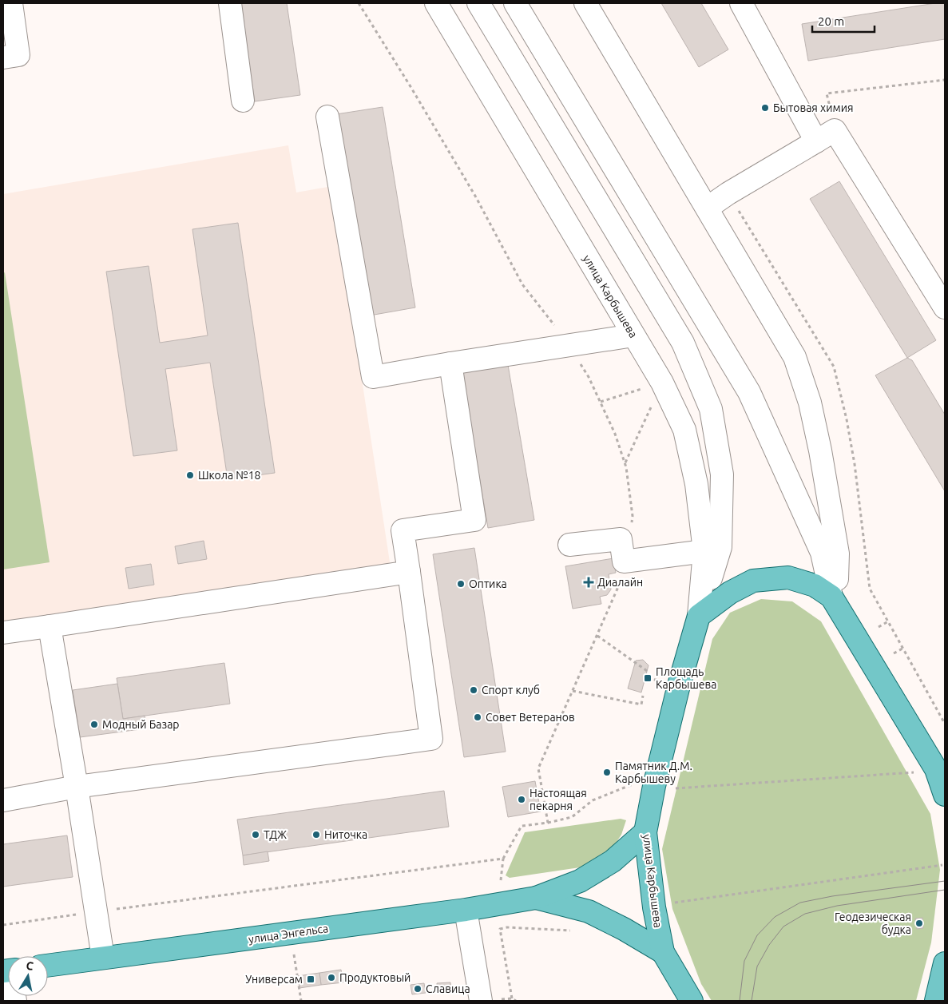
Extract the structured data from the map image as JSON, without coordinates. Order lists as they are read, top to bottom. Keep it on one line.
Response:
{"streets":{"main road":["улица Карбышева","улица Энгельса"]},"crossings":[["улица Карбышева","улица Энгельса"]],"places":{"other":["Бытовая химия","Школа №18","Оптика","Спорт клуб","Совет Ветеранов","Модный Базар","Памятник Д.М. Карбышеву","Настоящая пекарня","ТДЖ","Ниточка","Геодезическая будка","Продуктовый","Славица"],"health":["Диалайн"],"transit":["Площадь Карбышева","Универсам"]},"scale_bar":"20 m","north":"top"}
